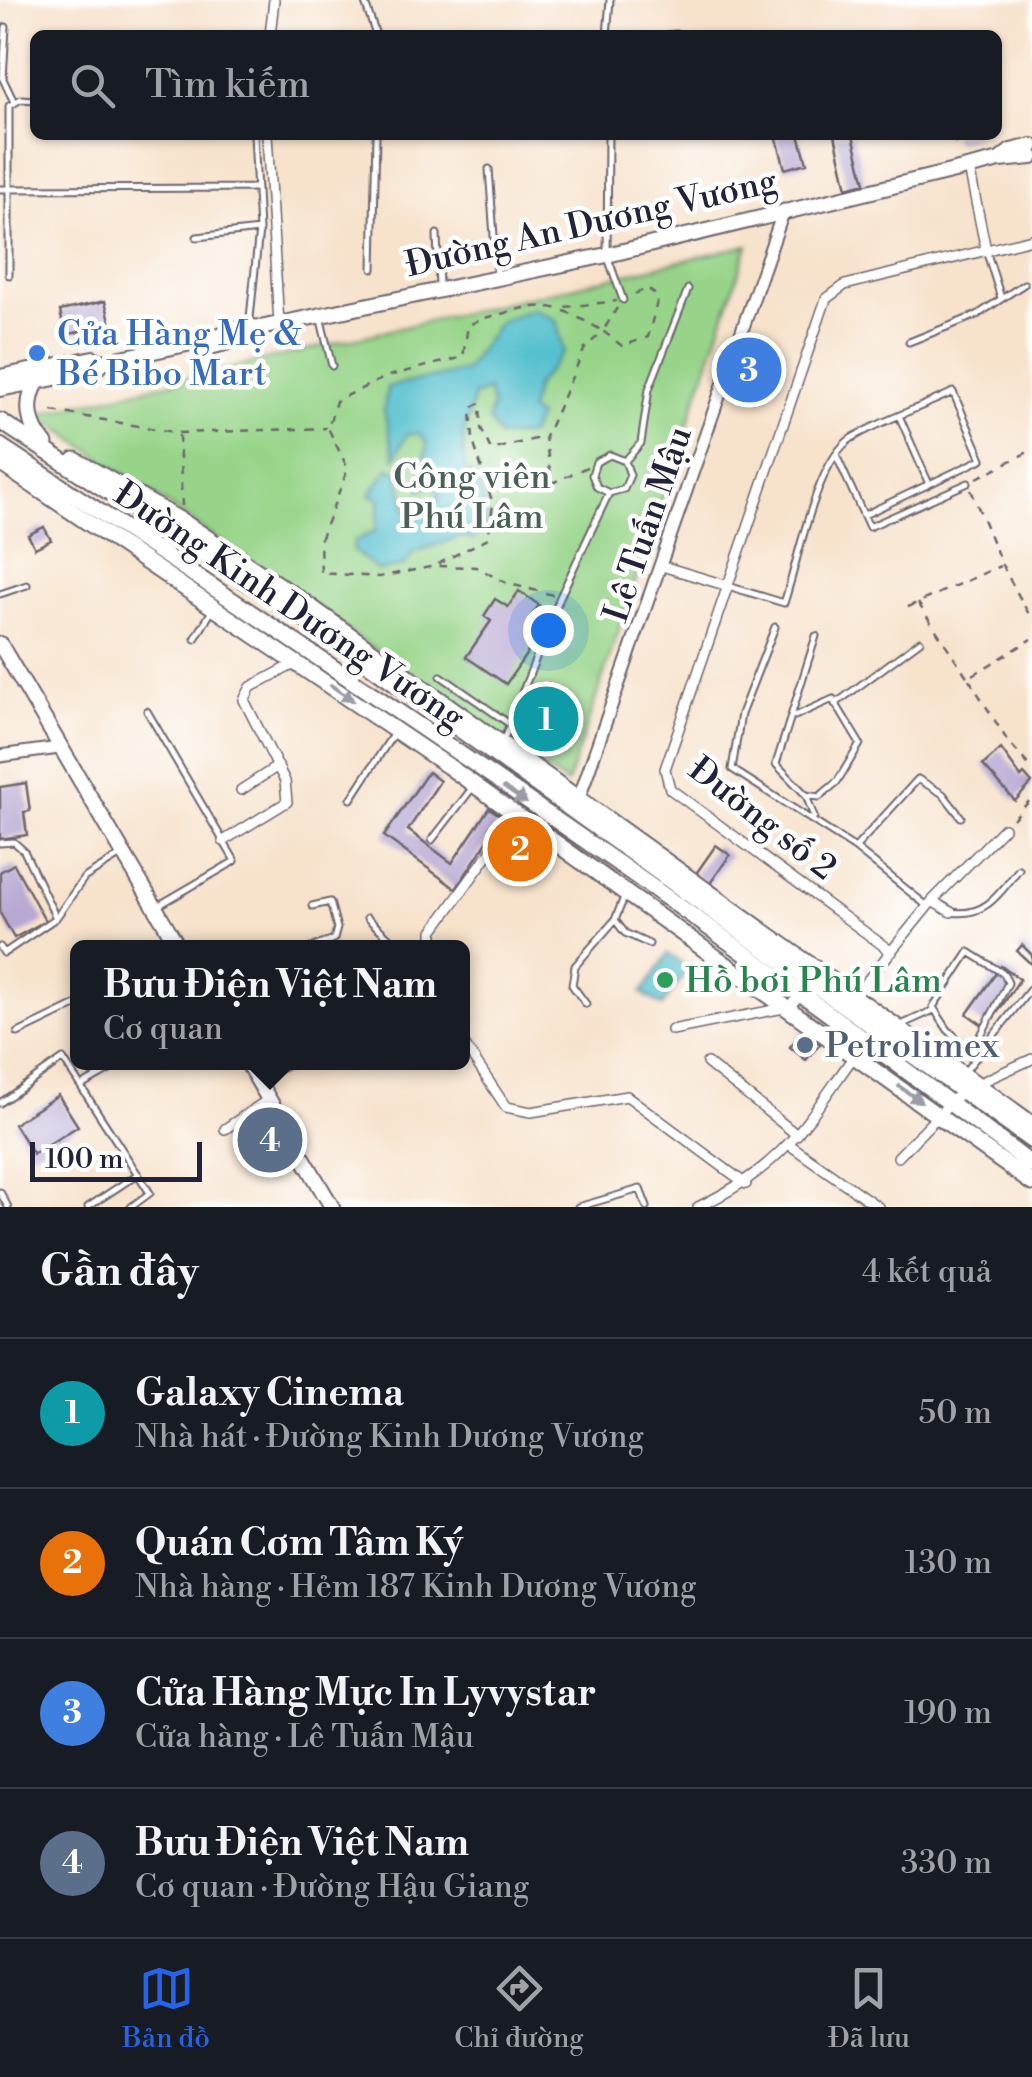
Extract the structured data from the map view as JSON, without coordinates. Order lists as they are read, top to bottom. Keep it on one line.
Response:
{"streets":{"main road":["Đường An Dương Vương","Đường Kinh Dương Vương"],"street":["Lê Tuấn Mậu","Đường số 2"]},"crossings":[["Đường An Dương Vương","Lê Tuấn Mậu"],["Lê Tuấn Mậu","Đường Kinh Dương Vương"]],"parks":["Công viên Phú Lâm"],"places":["Cửa Hàng Mẹ & Bé Bibo Mart","Hồ bơi Phú Lâm","Petrolimex"],"scale_bar":"100 m","page":{"search":"Tìm kiếm","pins":["3","1","2","4"],"popup":["Bưu Điện Việt Nam","Cơ quan"],"scale":"100 m","heading":["Gần đây","4 kết quả"],"list":[{"mark":"1","name":"Galaxy Cinema","note":"Nhà hát · Đường Kinh Dương Vương","value":"50 m"},{"mark":"2","name":"Quán Cơm Tâm Ký","note":"Nhà hàng · Hẻm 187 Kinh Dương Vương","value":"130 m"},{"mark":"3","name":"Cửa Hàng Mực In Lyvystar","note":"Cửa hàng · Lê Tuấn Mậu","value":"190 m"},{"mark":"4","name":"Bưu Điện Việt Nam","note":"Cơ quan · Đường Hậu Giang","value":"330 m"}],"nav":["Bản đồ","Chỉ đường","Đã lưu"]}}
